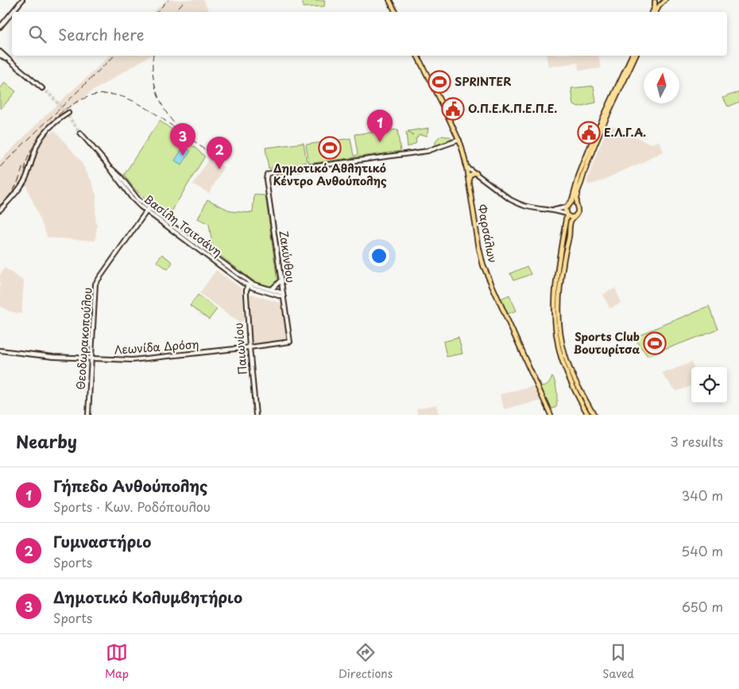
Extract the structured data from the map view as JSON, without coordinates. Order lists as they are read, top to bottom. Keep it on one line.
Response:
{"streets":{"main road":["Φαρσάλων"],"street":["Βασίλη Τσιτσάνη","Ζακύνθου","Θεοδωρακοπούλου","Λεωνίδα Δρόση","Παιωνίου"]},"crossings":[["Βασίλη Τσιτσάνη","Ζακύνθου"],["Βασίλη Τσιτσάνη","Θεοδωρακοπούλου"],["Βασίλη Τσιτσάνη","Παιωνίου"],["Φαρσάλων","Ζακύνθου"],["Ζακύνθου","Λεωνίδα Δρόση"],["Θεοδωρακοπούλου","Λεωνίδα Δρόση"],["Λεωνίδα Δρόση","Παιωνίου"]],"places":{"sports":["SPRINTER","Δημοτικό Αθλητικό Κέντρο Ανθούπολης","Sports Club Βουτυρίτσα"],"public building":["Ο.Π.Ε.Κ.Π.Ε.Π.Ε.","Ε.Λ.Γ.Α."]},"north":"top","page":{"search":"Search here","pins":["1","3","2"],"heading":["Nearby","3 results"],"list":[{"mark":"1","name":"Γήπεδο Ανθούπολης","note":"Sports · Κων. Ροδόπουλου","value":"340 m"},{"mark":"2","name":"Γυμναστήριο","note":"Sports","value":"540 m"},{"mark":"3","name":"Δημοτικό Κολυμβητήριο","note":"Sports","value":"650 m"}],"nav":["Map","Directions","Saved"]}}
